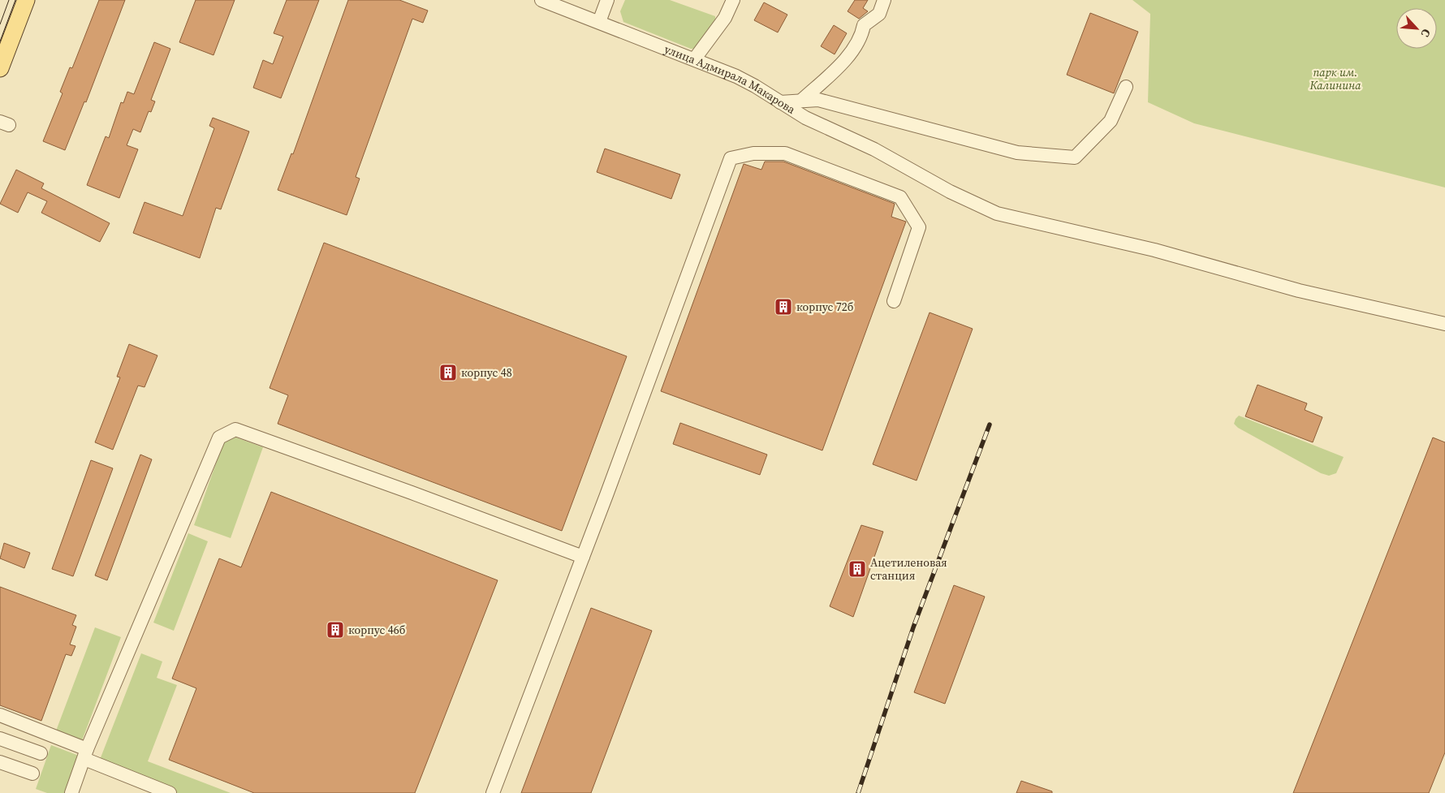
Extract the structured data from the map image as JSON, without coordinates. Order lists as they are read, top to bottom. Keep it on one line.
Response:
{"streets":{"street":["улица Адмирала Макарова"]},"parks":["парк им. Калинина"],"places":{"building":["корпус 72б","корпус 48","Ацетиленовая станция","корпус 46б"]},"north":"bottom right"}
